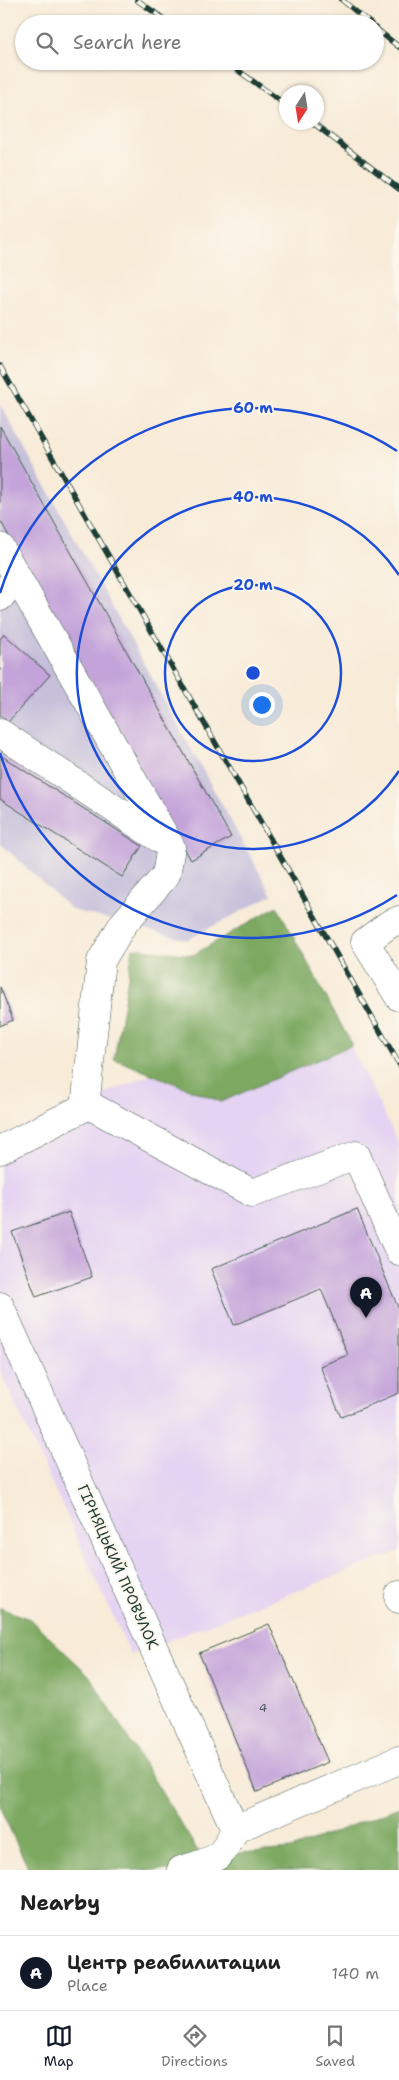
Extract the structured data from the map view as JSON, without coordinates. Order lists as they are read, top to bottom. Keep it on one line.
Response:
{"streets":{"street":["ГІРНЯЦЬКИЙ ПРОВУЛОК"]},"house_numbers":["4"],"north":"bottom","page":{"search":"Search here","pins":"A","heading":"Nearby","list":[{"mark":"A","name":"Центр реабилитации","note":"Place","value":"140 m"}],"nav":["Map","Directions","Saved"]},"rings":["60 m","40 m","20 m"]}
